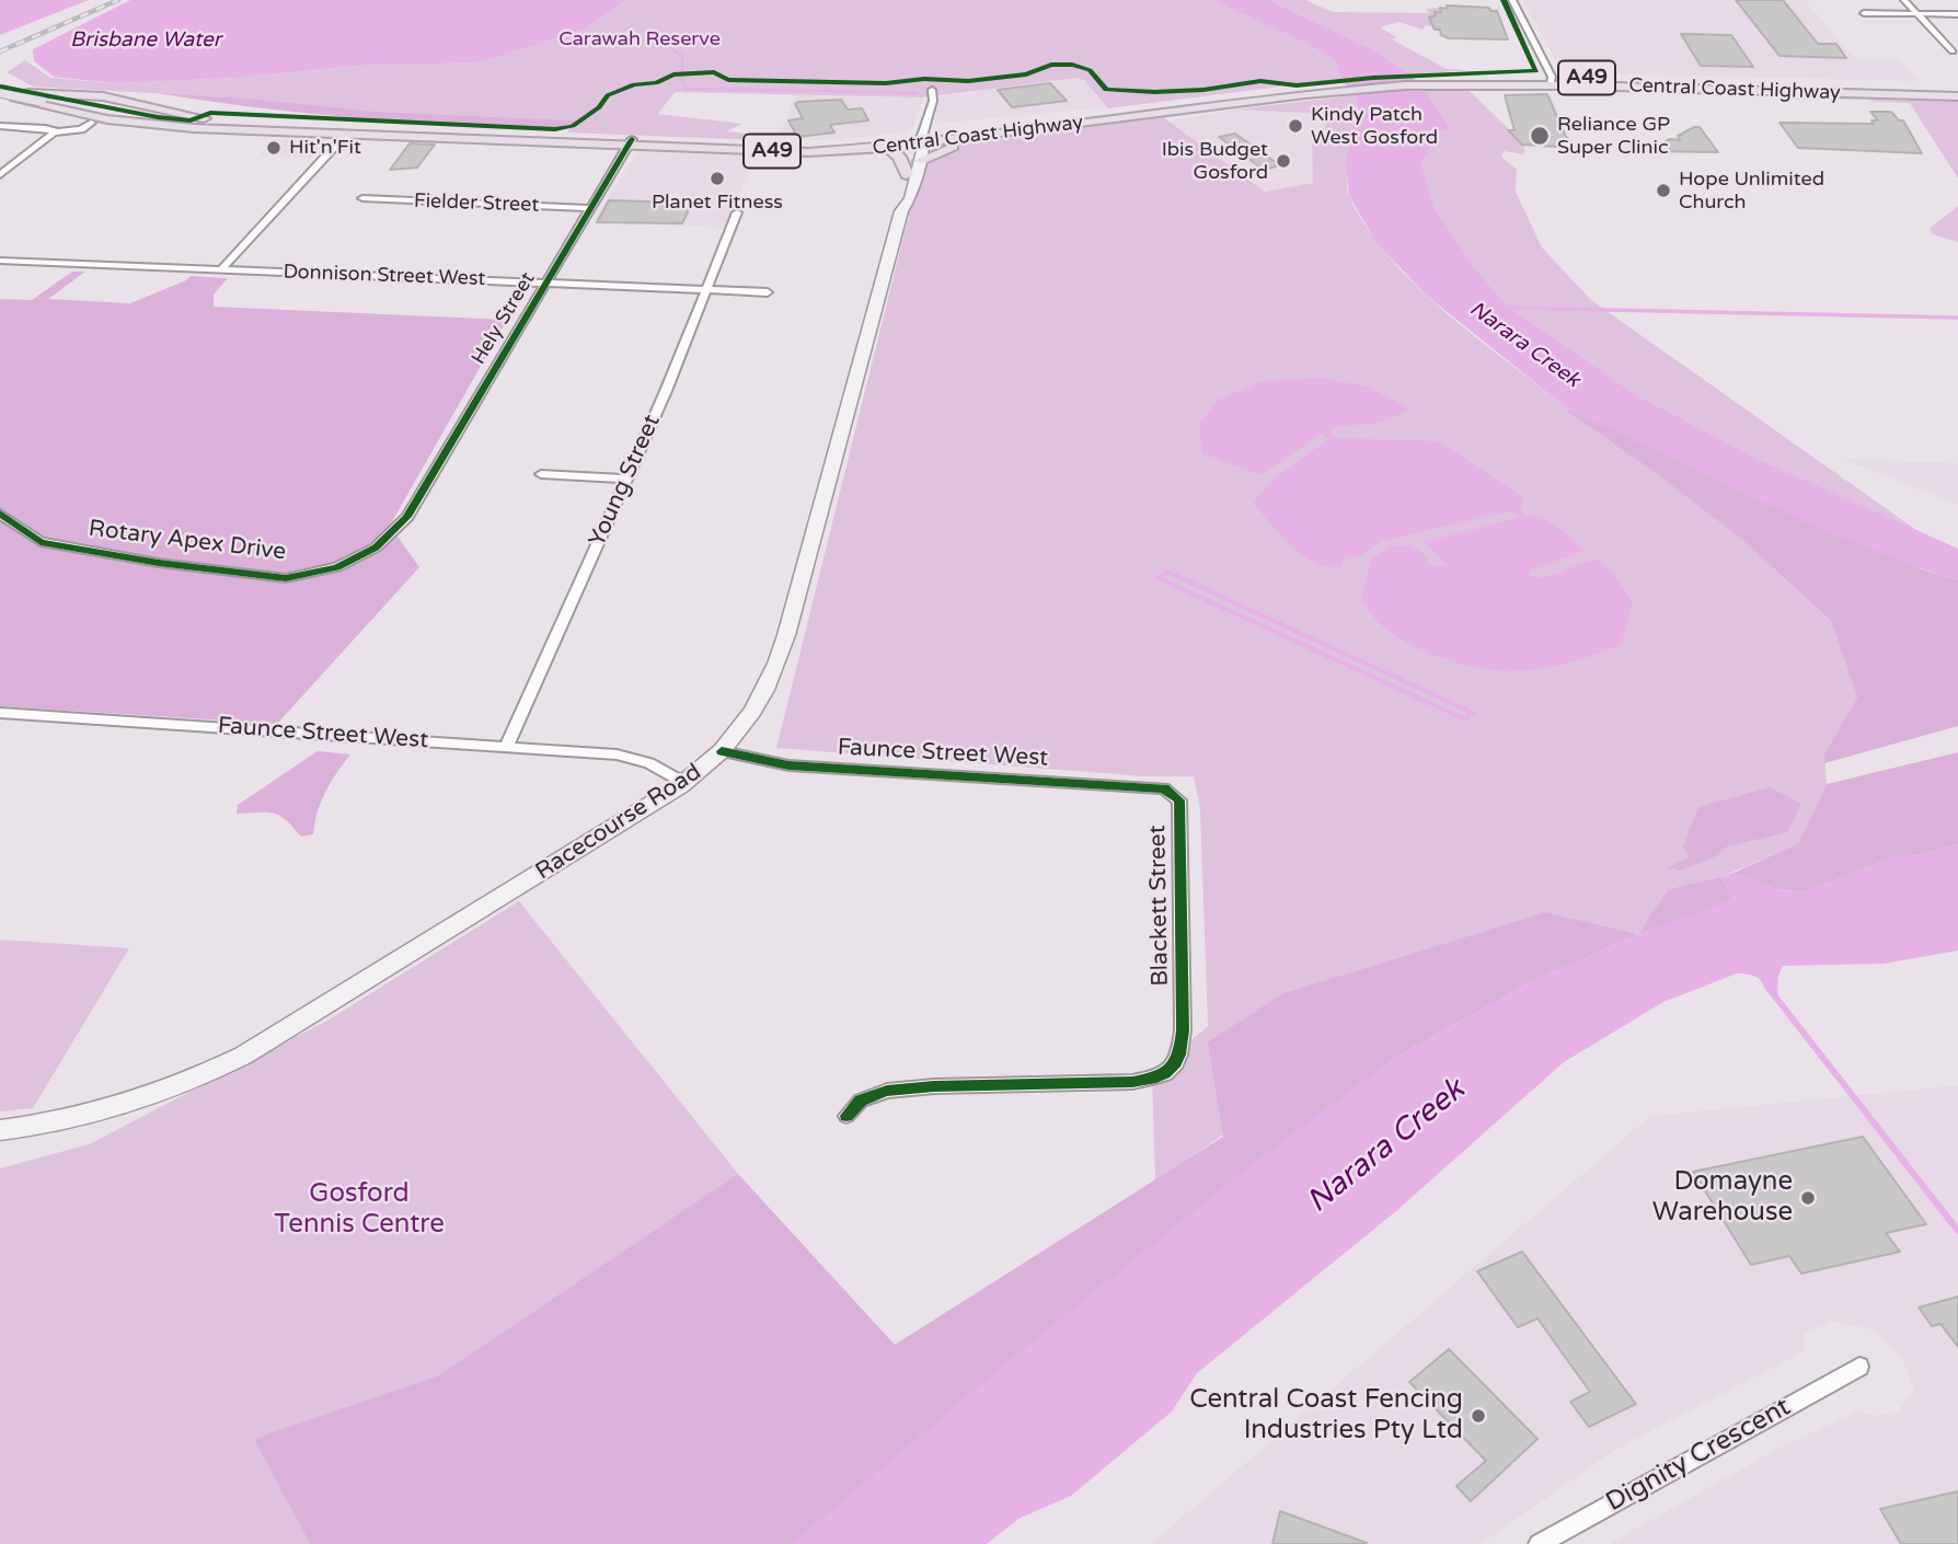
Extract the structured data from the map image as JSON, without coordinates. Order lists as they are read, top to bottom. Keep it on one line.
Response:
{"streets":{"highway":["A49","Central Coast Highway"],"main road":["Racecourse Road"],"street":["Fielder Street","Donnison Street West","Hely Street","Young Street","Rotary Apex Drive","Faunce Street West","Blackett Street","Dignity Crescent"]},"crossings":[["Central Coast Highway","Hely Street"],["Central Coast Highway","Racecourse Road"],["Fielder Street","Hely Street"],["Donnison Street West","Hely Street"],["Donnison Street West","Young Street"],["Hely Street","Rotary Apex Drive"],["Young Street","Faunce Street West"],["Faunce Street West","Racecourse Road"],["Faunce Street West","Blackett Street"]],"water":["Brisbane Water","Narara Creek"],"parks":["Carawah Reserve","Gosford Tennis Centre"],"places":["Kindy Patch West Gosford","Reliance GP Super Clinic","Hit'n'Fit","Ibis Budget Gosford","Planet Fitness","Hope Unlimited Church","Domayne Warehouse","Central Coast Fencing Industries Pty Ltd"]}
